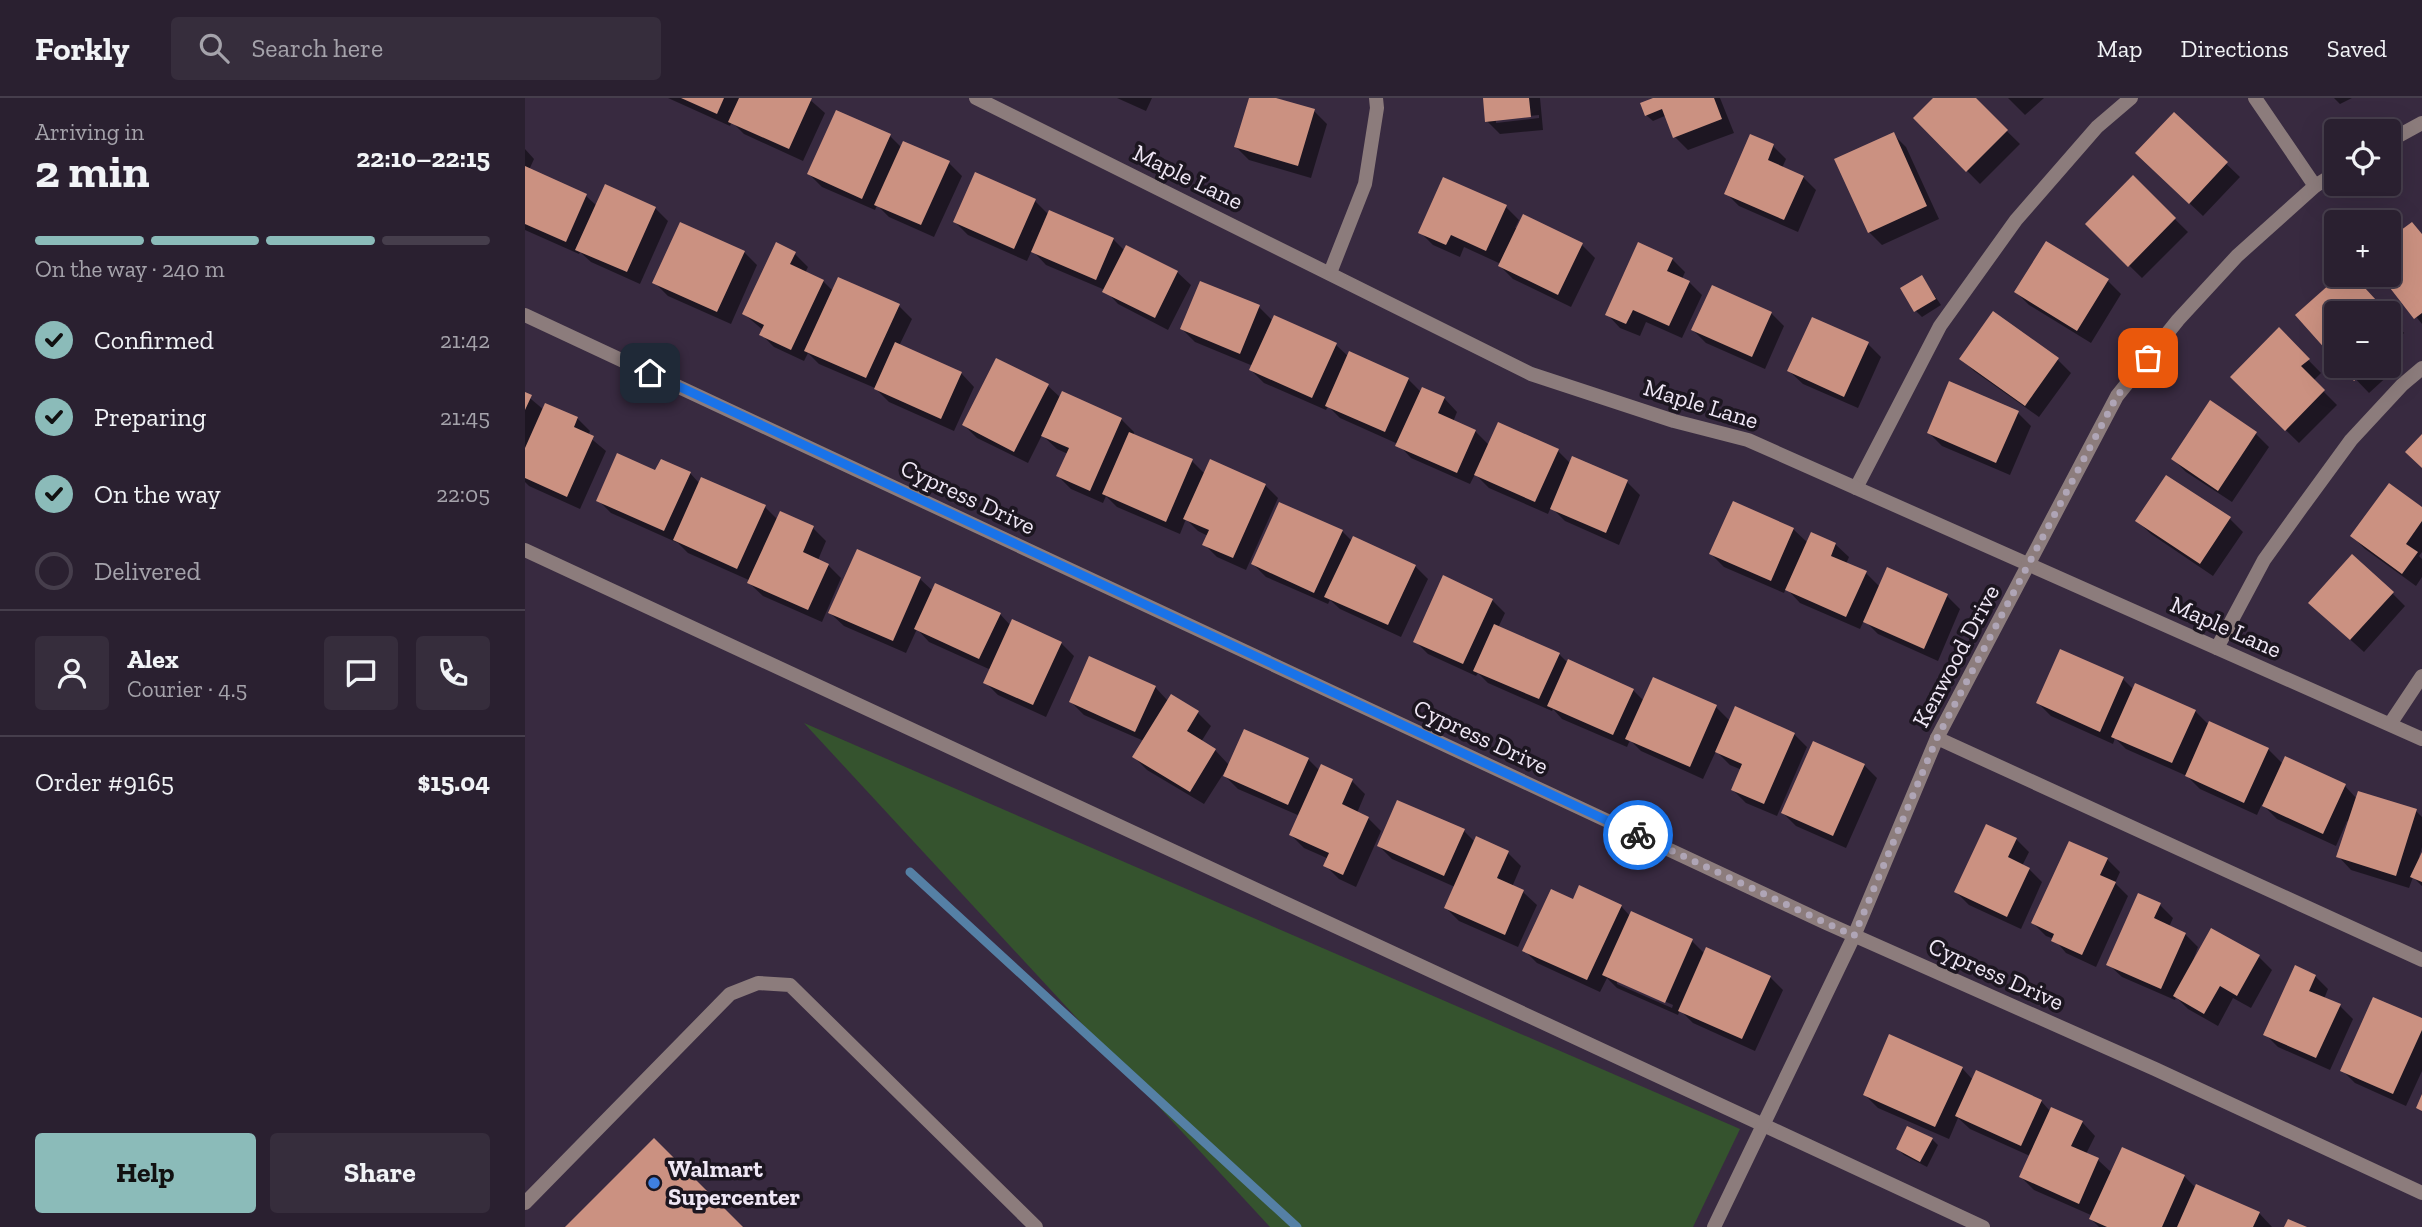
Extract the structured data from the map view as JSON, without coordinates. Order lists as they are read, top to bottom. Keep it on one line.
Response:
{"streets":{"street":["Maple Lane","Cypress Drive","Kenwood Drive"]},"crossings":[["Maple Lane","Kenwood Drive"],["Cypress Drive","Kenwood Drive"]],"places":["Walmart Supercenter"],"page":{"header":"Forkly","search":"Search here","nav":["Map","Directions","Saved"],"heading":["2 min","Arriving in","22:10–22:15"],"panel":["Alex","Courier · 4.5","Order #9165","$15.04"],"map_buttons":["+","−"],"bar":"On the way · 240 m","list":[["Confirmed","21:42"],["Preparing","21:45"],["On the way","22:05"],"Delivered"],"buttons":["Help","Share"]}}
